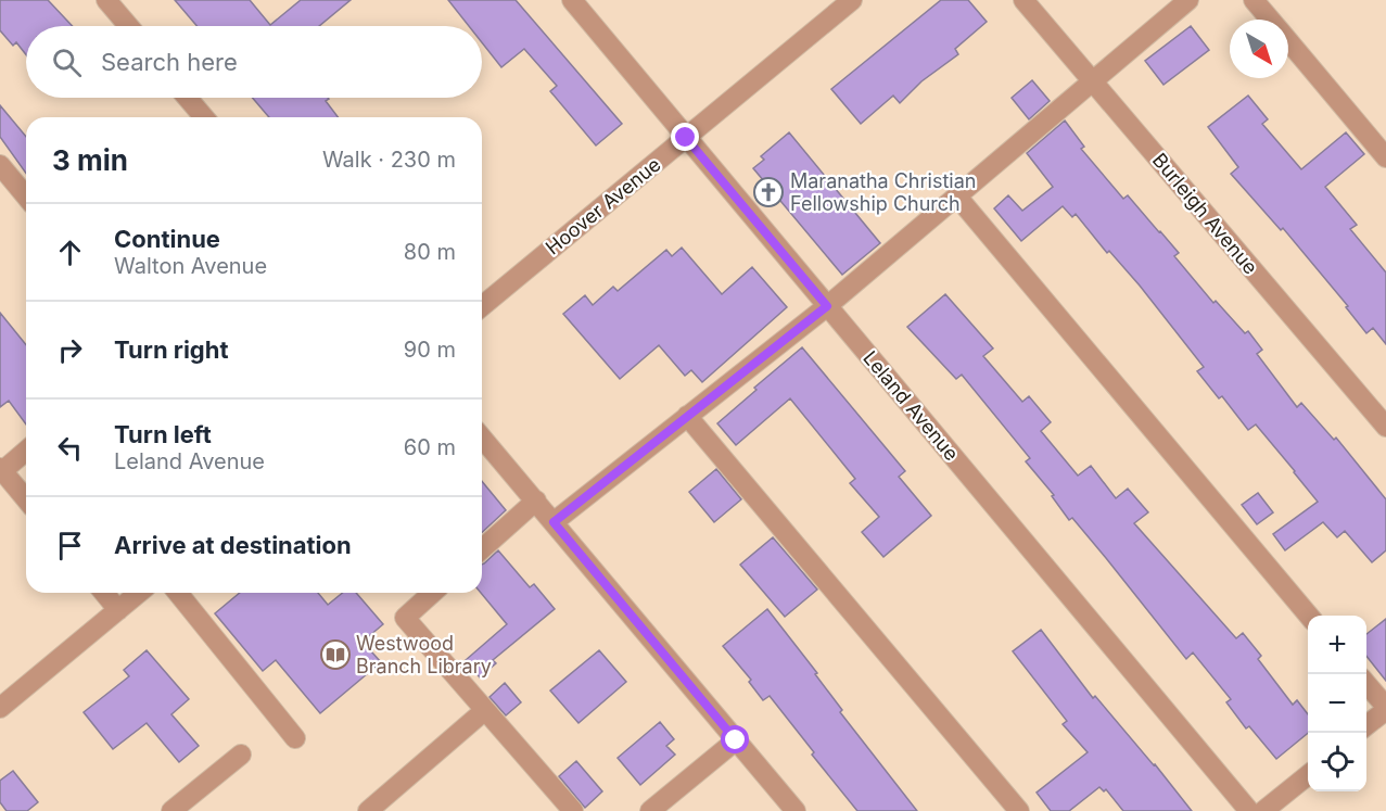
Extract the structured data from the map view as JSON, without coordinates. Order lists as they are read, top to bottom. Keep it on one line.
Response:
{"streets":{"street":["Hoover Avenue","Burleigh Avenue","Leland Avenue"]},"crossings":[["Hoover Avenue","Leland Avenue"]],"places":{"church":["Maranatha Christian Fellowship Church"],"library":["Westwood Branch Library"]},"north":"bottom right","page":{"search":"Search here","heading":["3 min","Walk · 230 m"],"list":[["Continue","Walton Avenue","80 m"],["Turn right","90 m"],["Turn left","Leland Avenue","60 m"],"Arrive at destination"],"map_buttons":["+","−"]}}
